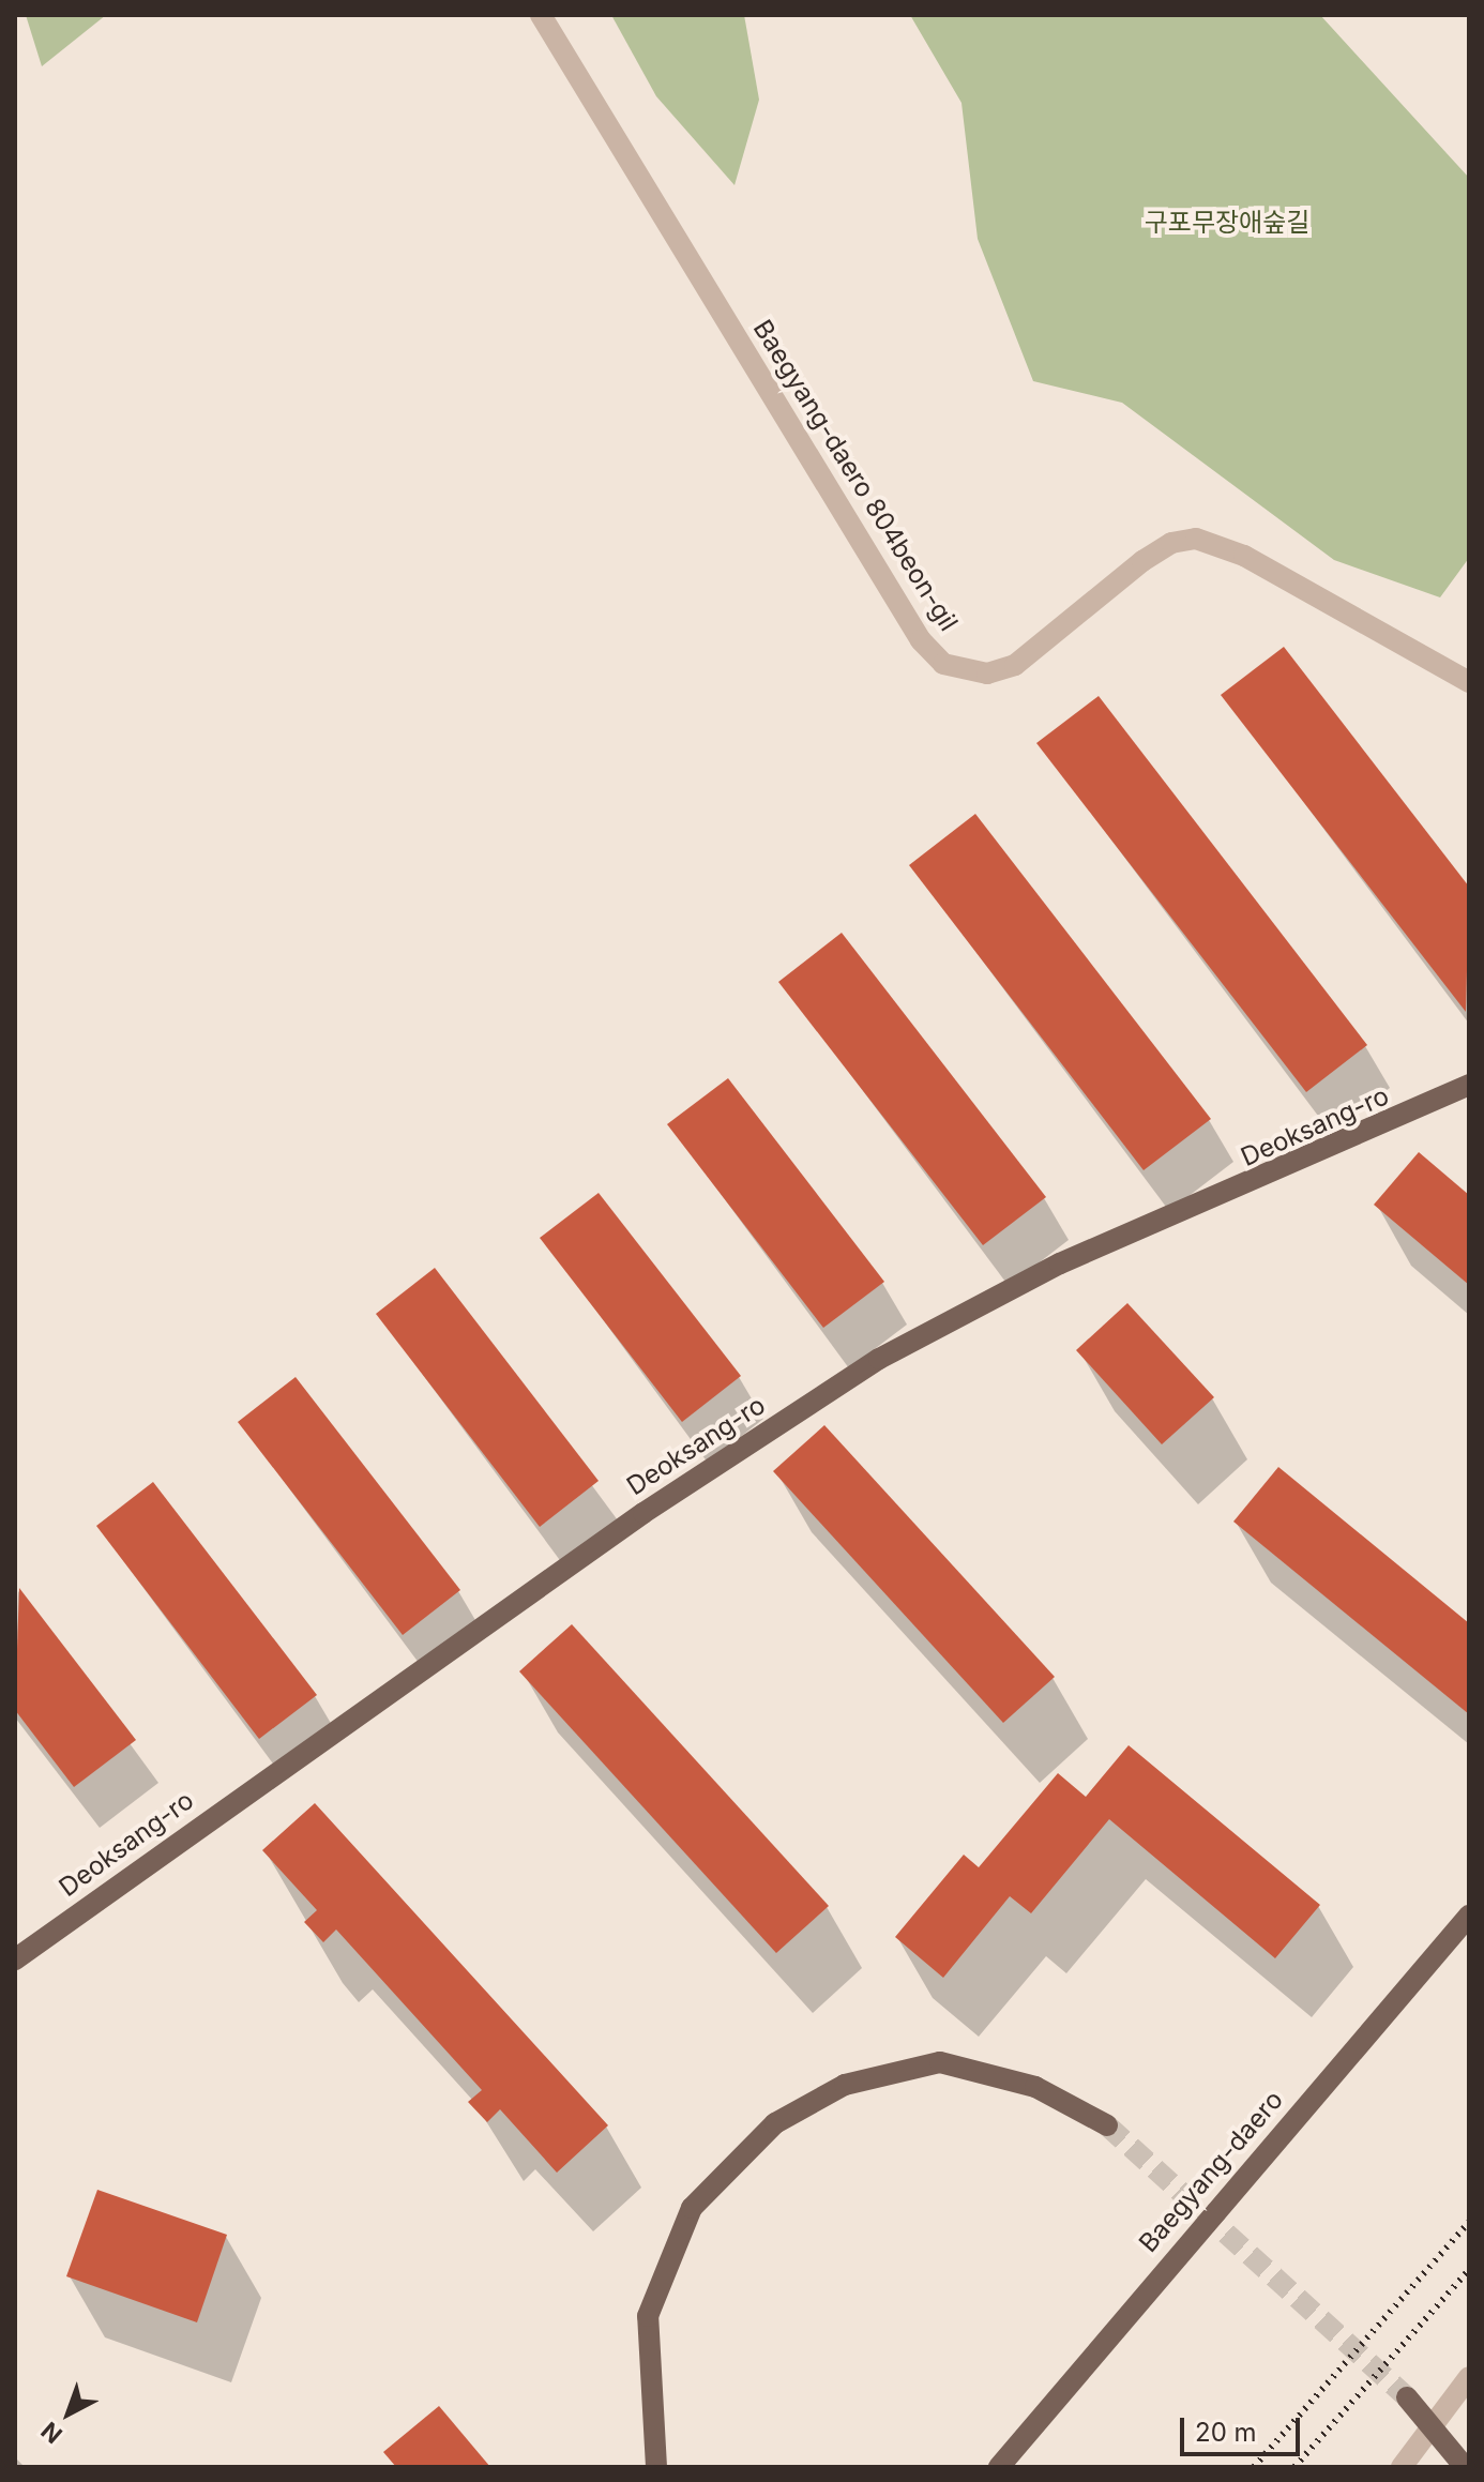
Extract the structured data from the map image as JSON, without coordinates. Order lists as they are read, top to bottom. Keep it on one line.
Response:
{"streets":{"main road":["Deoksang-ro","Baegyang-daero"],"street":["Baegyang-daero 804beon-gil"]},"parks":["구포무장애숲길"],"scale_bar":"20 m","north":"bottom left"}
